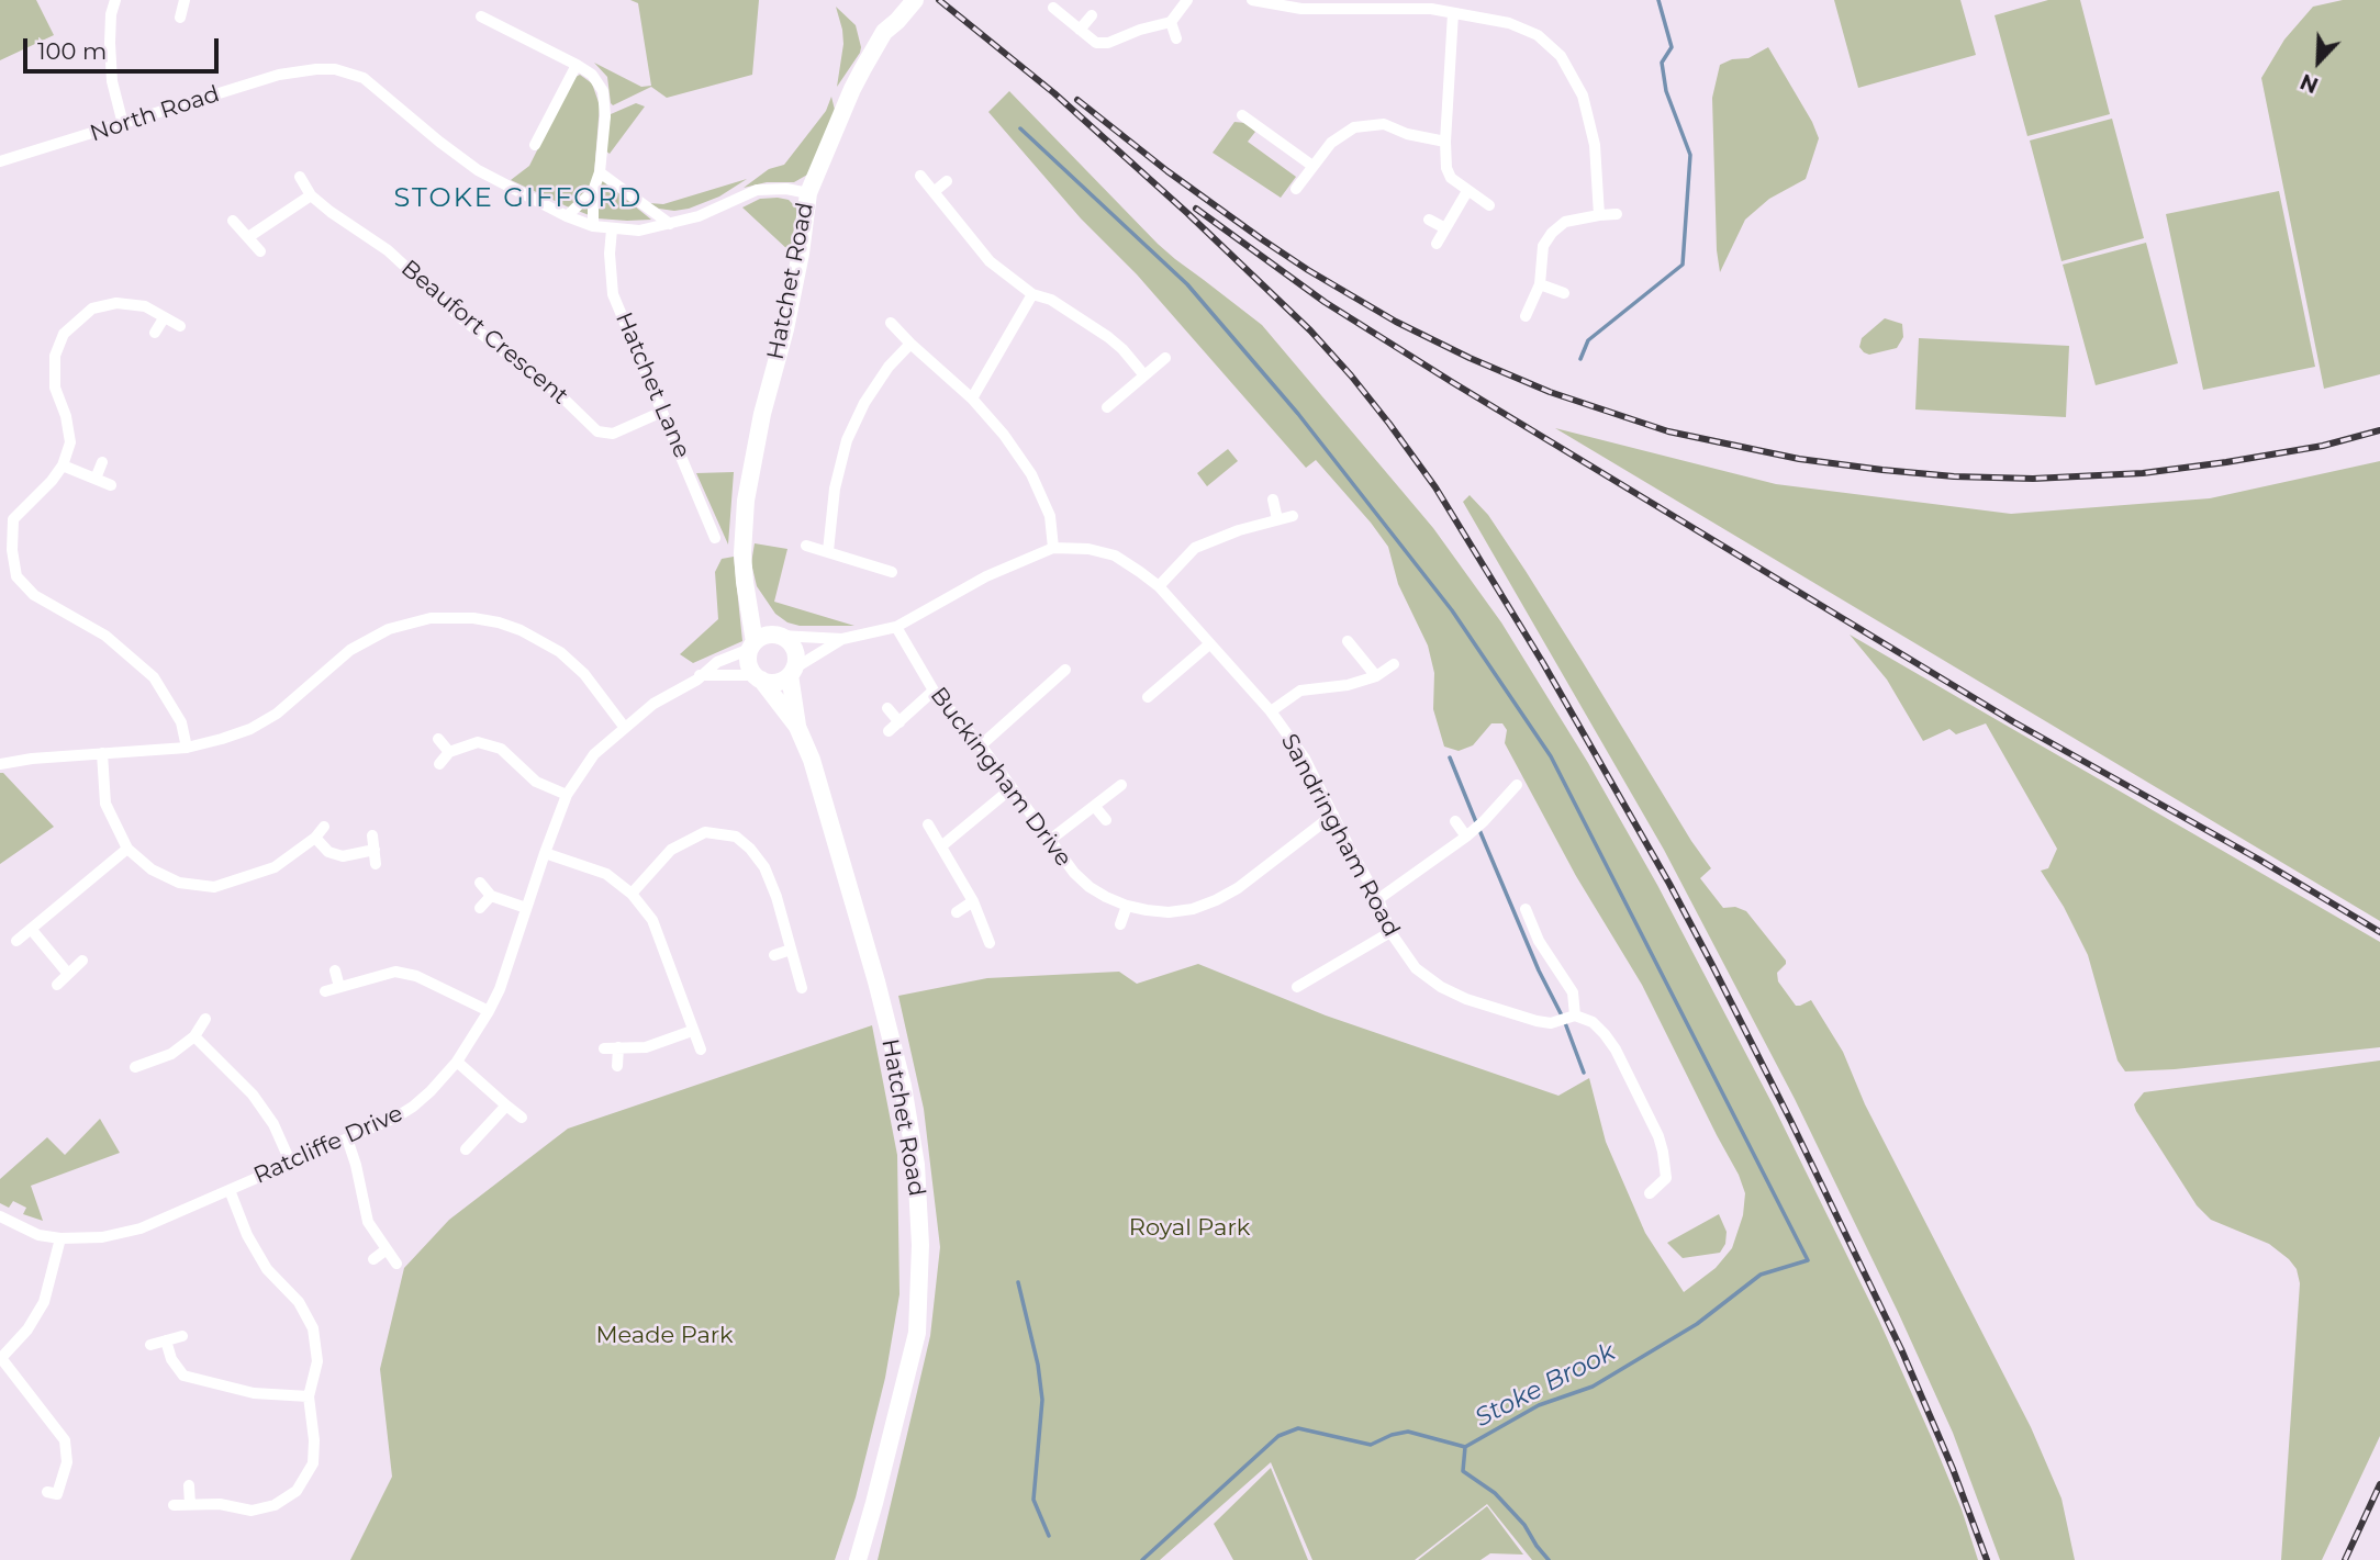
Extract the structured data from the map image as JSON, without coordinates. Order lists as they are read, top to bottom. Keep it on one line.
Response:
{"streets":{"street":["North Road","Hatchet Road","Beaufort Crescent","Hatchet Lane","Buckingham Drive","Sandringham Road","Ratcliffe Drive"]},"crossings":[["North Road","Hatchet Road"],["North Road","Hatchet Lane"],["Hatchet Road","Sandringham Road"],["Hatchet Road","Ratcliffe Drive"],["Beaufort Crescent","Hatchet Lane"],["Buckingham Drive","Sandringham Road"],["Sandringham Road","Ratcliffe Drive"]],"districts":["STOKE GIFFORD"],"water":["Stoke Brook"],"parks":["Royal Park","Meade Park"],"scale_bar":"100 m","north":"bottom left"}
